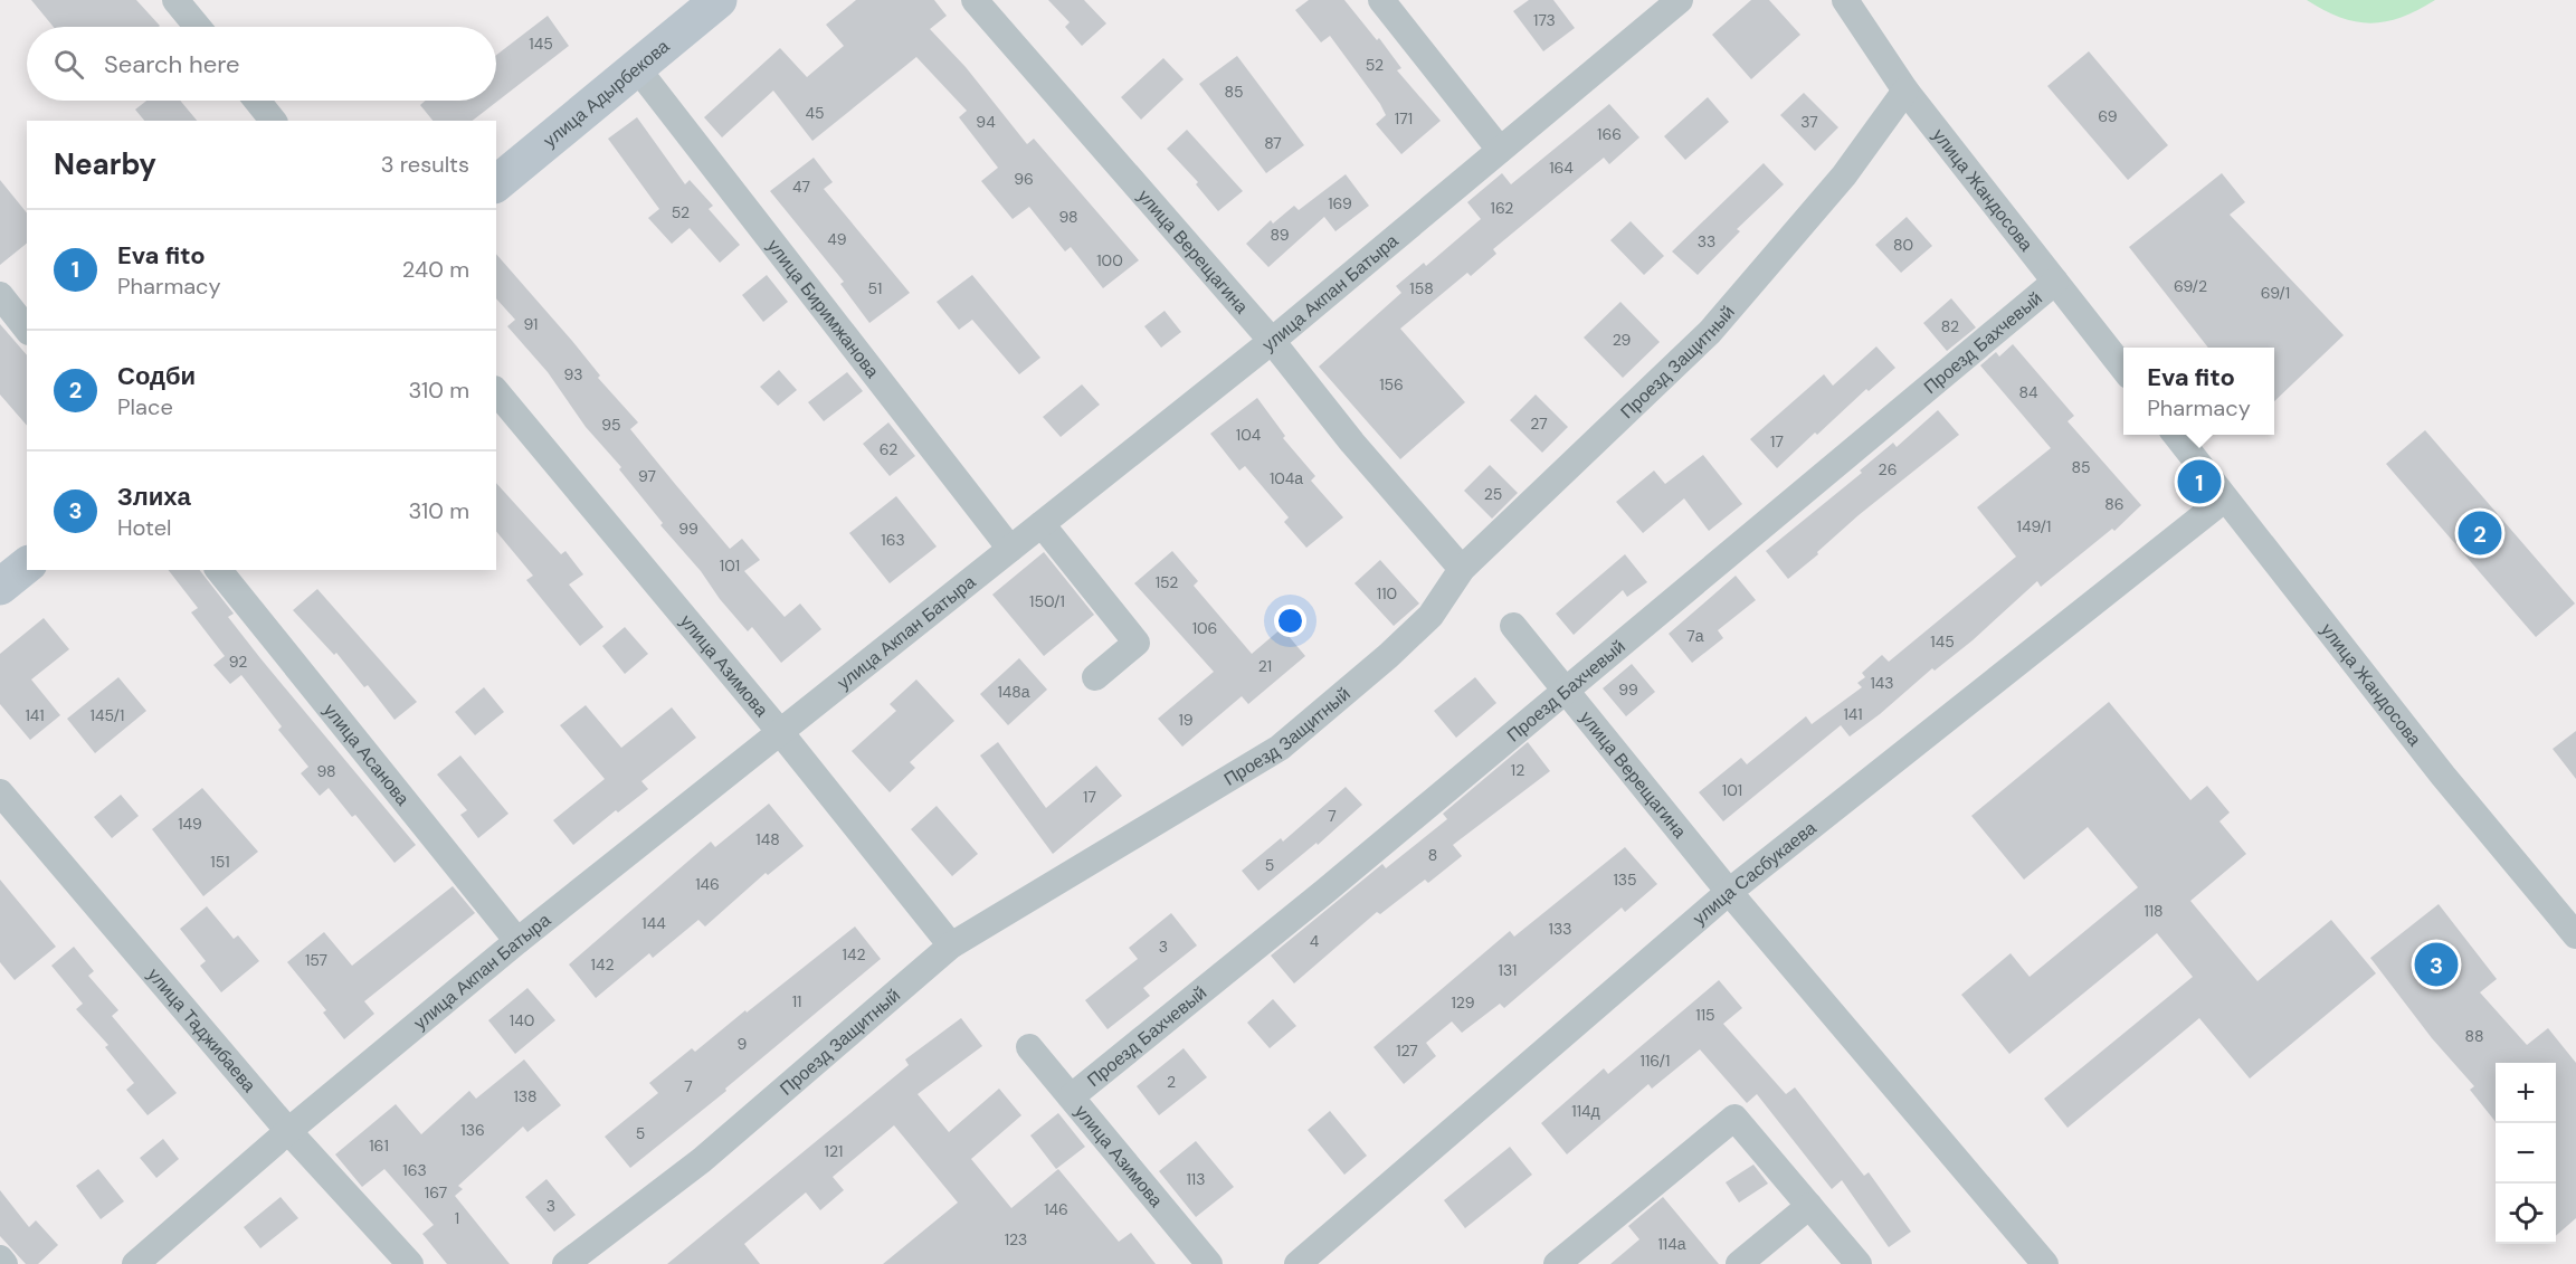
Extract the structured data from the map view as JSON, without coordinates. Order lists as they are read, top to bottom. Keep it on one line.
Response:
{"streets":{"main road":["улица Адырбекова"],"street":["улица Жандосова","улица Верещагина","улица Акпан Батыра","улица Биримжанова","Проезд Бахчевый","Проезд Защитный","улица Азимова","улица Асанова","улица Сасбукаева","улица Таджибаева"]},"crossings":[["улица Адырбекова","улица Биримжанова"],["улица Жандосова","Проезд Бахчевый"],["улица Жандосова","Проезд Защитный"],["улица Жандосова","улица Сасбукаева"],["улица Верещагина","улица Акпан Батыра"],["улица Верещагина","Проезд Бахчевый"],["улица Верещагина","Проезд Защитный"],["улица Верещагина","улица Сасбукаева"],["улица Акпан Батыра","улица Биримжанова"],["улица Акпан Батыра","улица Азимова"],["улица Акпан Батыра","улица Асанова"],["улица Акпан Батыра","улица Таджибаева"],["Проезд Бахчевый","улица Азимова"],["Проезд Защитный","улица Азимова"]],"house_numbers":["173","145","52","85","45","69","171","94","37","166","87","164","96","47","169","162","52","98","89","49","33","80","100","69/2","51","158","69/1","91","82","29","93","156","84","27","95","104","17","62","85","26","97","104а","25","86","149/1","99","163","101","152","110","150/1","106","7а","145","92","21","143","99","148а","141","141","145/1","19","12","98","101","17","7","149","148","8","151","5","135","146","118","144","133","4","3","142","157","142","131","11","129","115","140","88","9","127","116/1","2","7","138","114д","136","5","161","121","163","113","167","3","146","1","123","114а"],"page":{"search":"Search here","heading":["Nearby","3 results"],"list":[{"mark":"1","name":"Eva fito","note":"Pharmacy","value":"240 m"},{"mark":"2","name":"Содби","note":"Place","value":"310 m"},{"mark":"3","name":"Злиха","note":"Hotel","value":"310 m"}],"popup":["Eva fito","Pharmacy"],"pins":["1","2","3"],"map_buttons":["+","−"]}}
